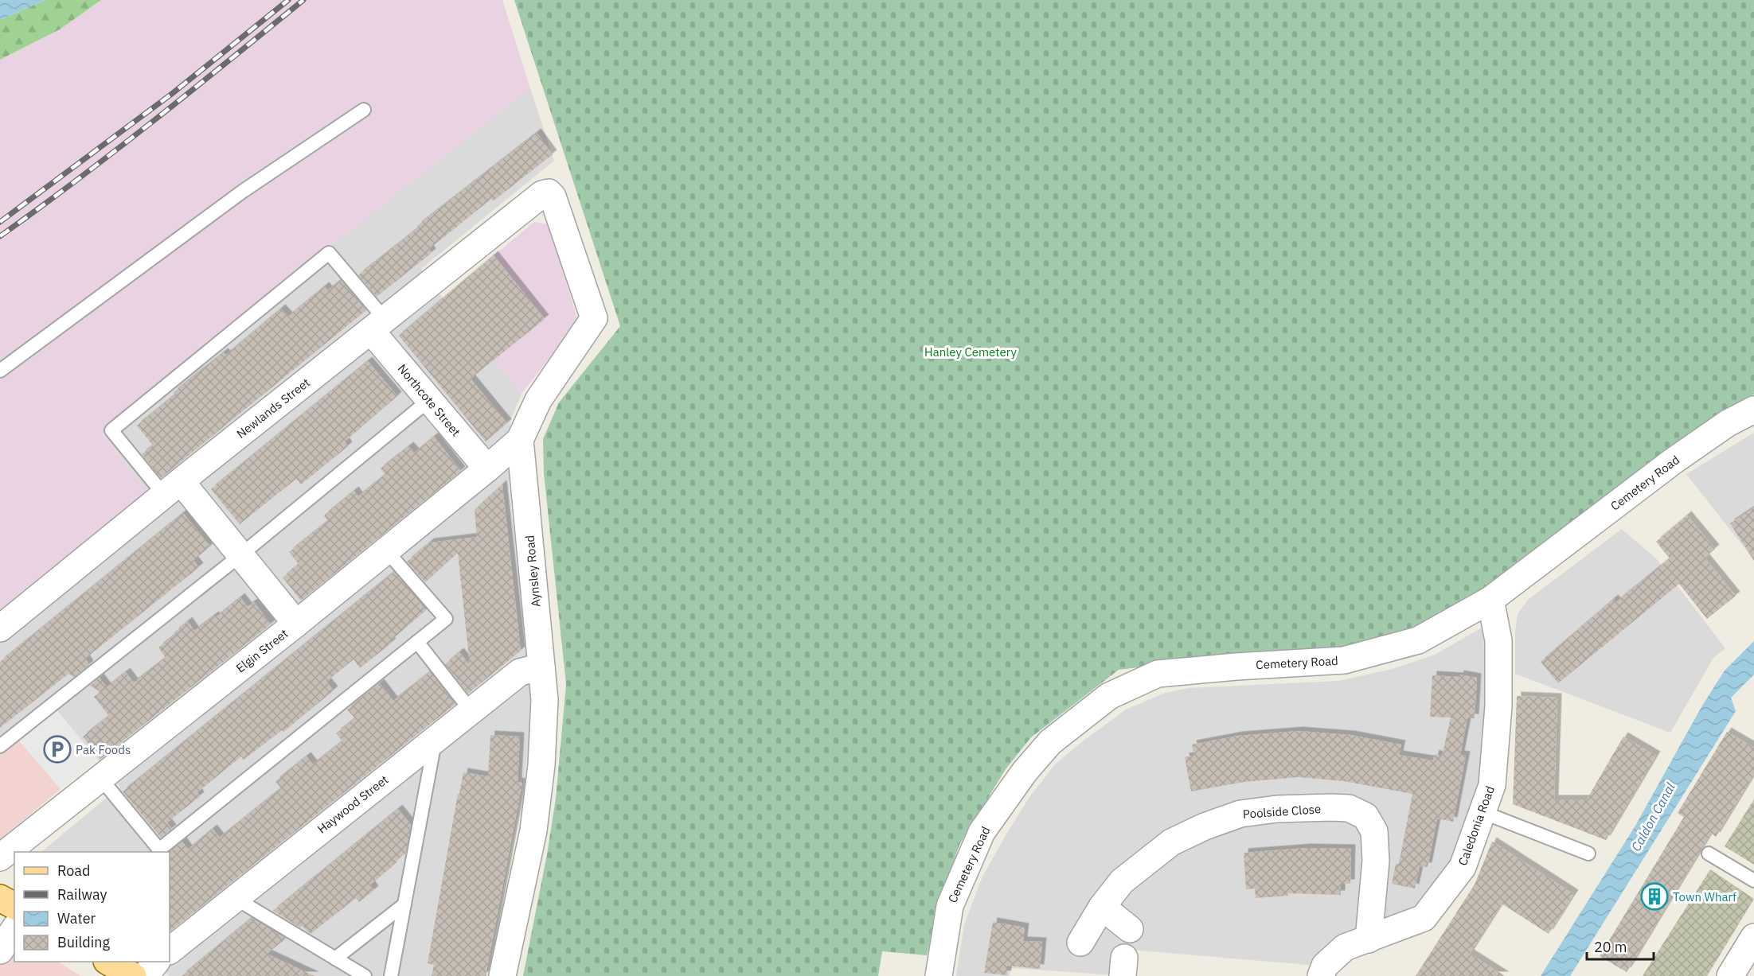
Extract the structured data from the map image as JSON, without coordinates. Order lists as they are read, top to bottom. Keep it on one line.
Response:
{"streets":{"street":["Northcote Street","Newlands Street","Cemetery Road","Aynsley Road","Elgin Street","Haywood Street","Poolside Close","Caledonia Road"]},"crossings":[["Northcote Street","Newlands Street"],["Northcote Street","Elgin Street"],["Newlands Street","Aynsley Road"],["Newlands Street","Elgin Street"],["Cemetery Road","Caledonia Road"],["Aynsley Road","Elgin Street"],["Aynsley Road","Haywood Street"],["Poolside Close","Caledonia Road"]],"water":["Caldon Canal"],"parks":["Hanley Cemetery"],"places":{"parking":["Pak Foods"],"building":["Town Wharf"]},"legend":["Road","Railway","Water","Building"],"scale_bar":"20 m"}
